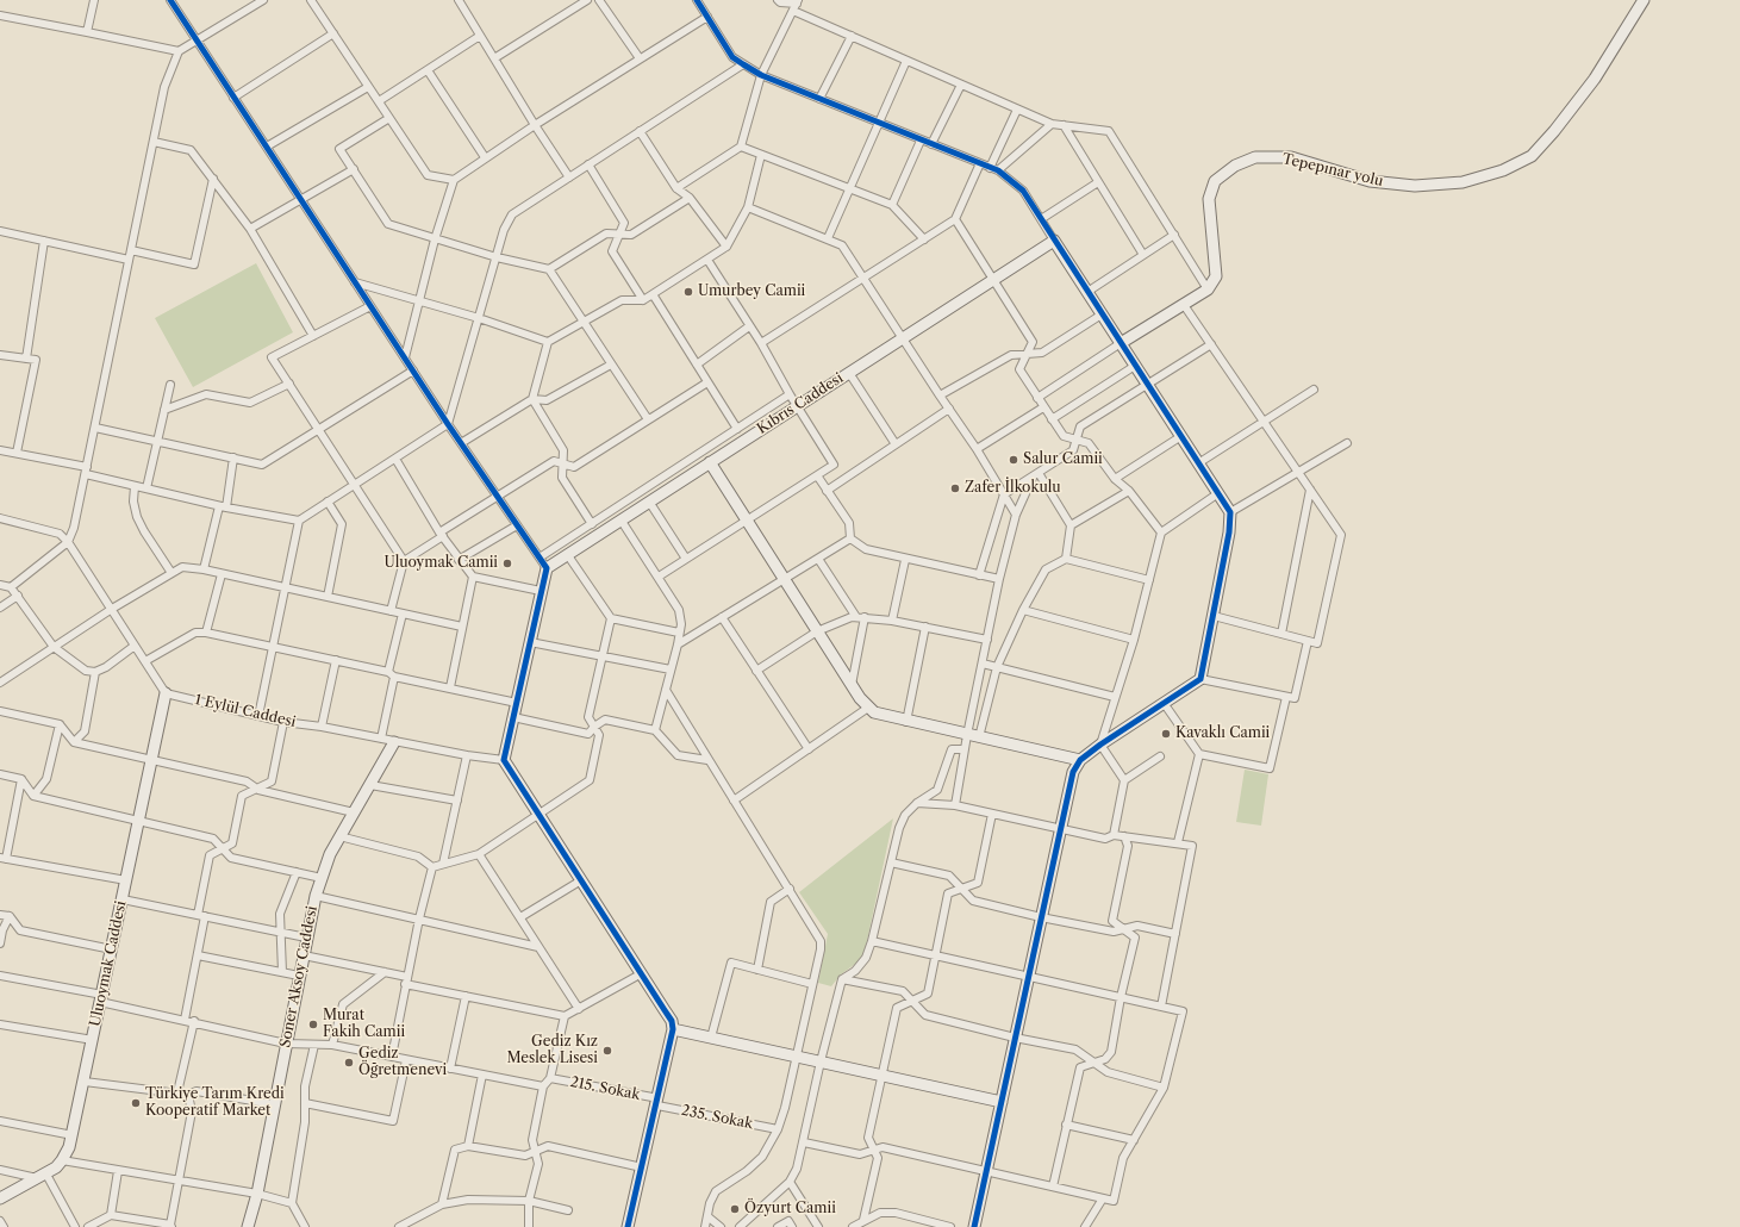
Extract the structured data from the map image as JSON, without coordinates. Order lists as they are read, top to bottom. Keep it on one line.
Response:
{"streets":{"street":["Tepepınar yolu","Kıbrıs Caddesi","1 Eylül Caddesi","Uluoymak Caddesi","Soner Aksoy Caddesi","215. Sokak","235. Sokak"]},"crossings":[["1 Eylül Caddesi","Uluoymak Caddesi"],["1 Eylül Caddesi","Soner Aksoy Caddesi"],["215. Sokak","235. Sokak"]],"places":["Umurbey Camii","Salur Camii","Zafer İlkokulu","Uluoymak Camii","Kavaklı Camii","Murat Fakih Camii","Gediz Kız Meslek Lisesi","Gediz Öğretmenevi","Türkiye Tarım Kredi Kooperatif Market","Özyurt Camii"]}
